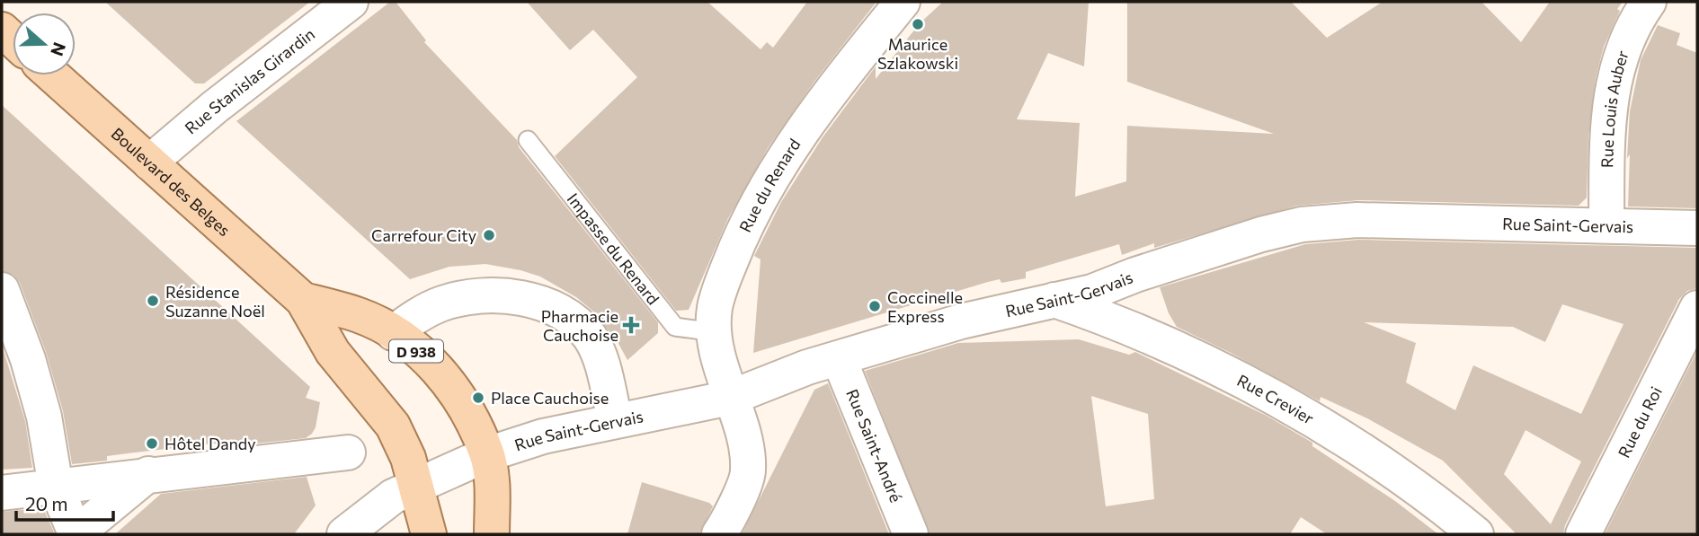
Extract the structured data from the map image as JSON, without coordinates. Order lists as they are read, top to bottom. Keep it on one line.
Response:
{"streets":{"main road":["Boulevard des Belges","D 938"],"street":["Rue Stanislas Girardin","Rue Louis Auber","Rue du Renard","Rue Saint-Gervais","Rue Crevier","Rue du Roi","Rue Saint-André"],"lane":["Impasse du Renard"]},"crossings":[["Rue Stanislas Girardin","Boulevard des Belges"],["Rue Louis Auber","Rue Saint-Gervais"],["Boulevard des Belges","Rue Saint-Gervais"],["Boulevard des Belges","D 938"],["Rue du Renard","Rue Saint-Gervais"],["Rue du Renard","Impasse du Renard"],["Rue Saint-Gervais","D 938"],["Rue Saint-Gervais","Rue Crevier"],["Rue Saint-Gervais","Rue Saint-André"]],"places":{"other":["Maurice Szlakowski","Carrefour City","Résidence Suzanne Noël","Coccinelle Express","Place Cauchoise","Hôtel Dandy"],"health":["Pharmacie Cauchoise"]},"scale_bar":"20 m","north":"right"}
